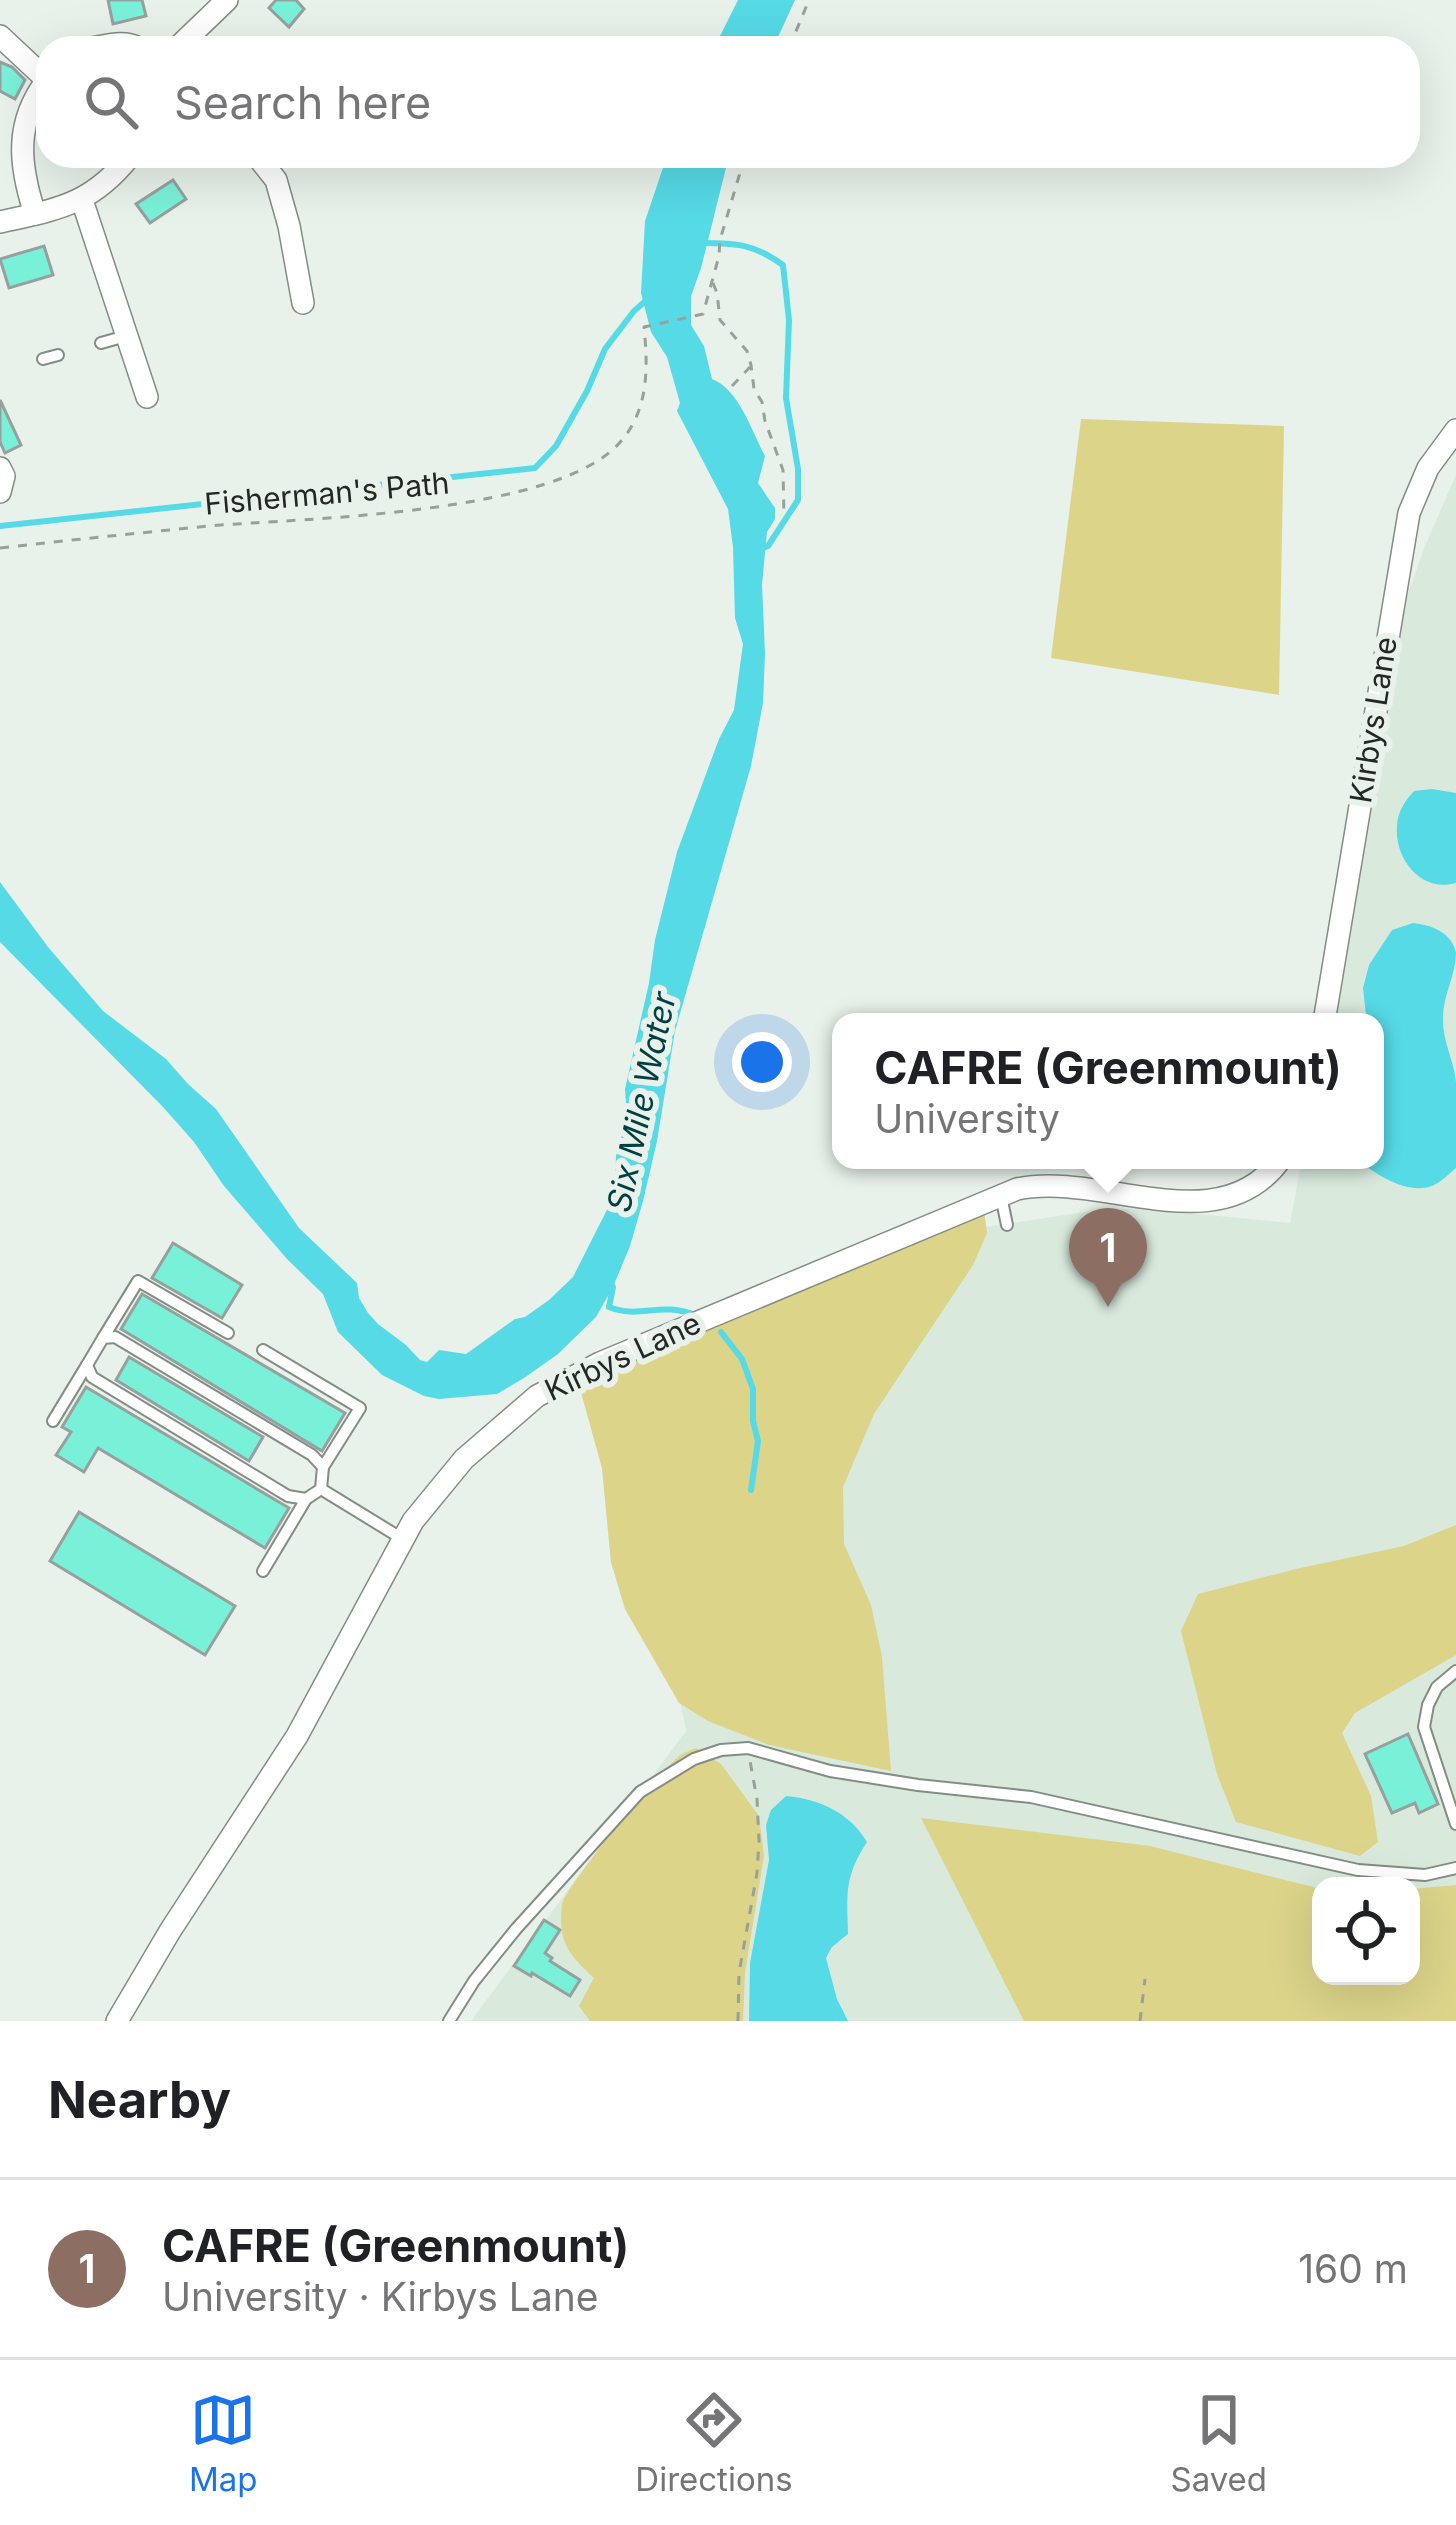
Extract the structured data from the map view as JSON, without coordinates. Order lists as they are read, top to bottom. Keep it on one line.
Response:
{"streets":{"street":["Kirbys Lane"],"path":["Fisherman's Path"]},"water":["Six Mile Water"],"page":{"search":"Search here","popup":["CAFRE (Greenmount)","University"],"pins":"1","heading":"Nearby","list":[{"mark":"1","name":"CAFRE (Greenmount)","note":"University · Kirbys Lane","value":"160 m"}],"nav":["Map","Directions","Saved"]}}
